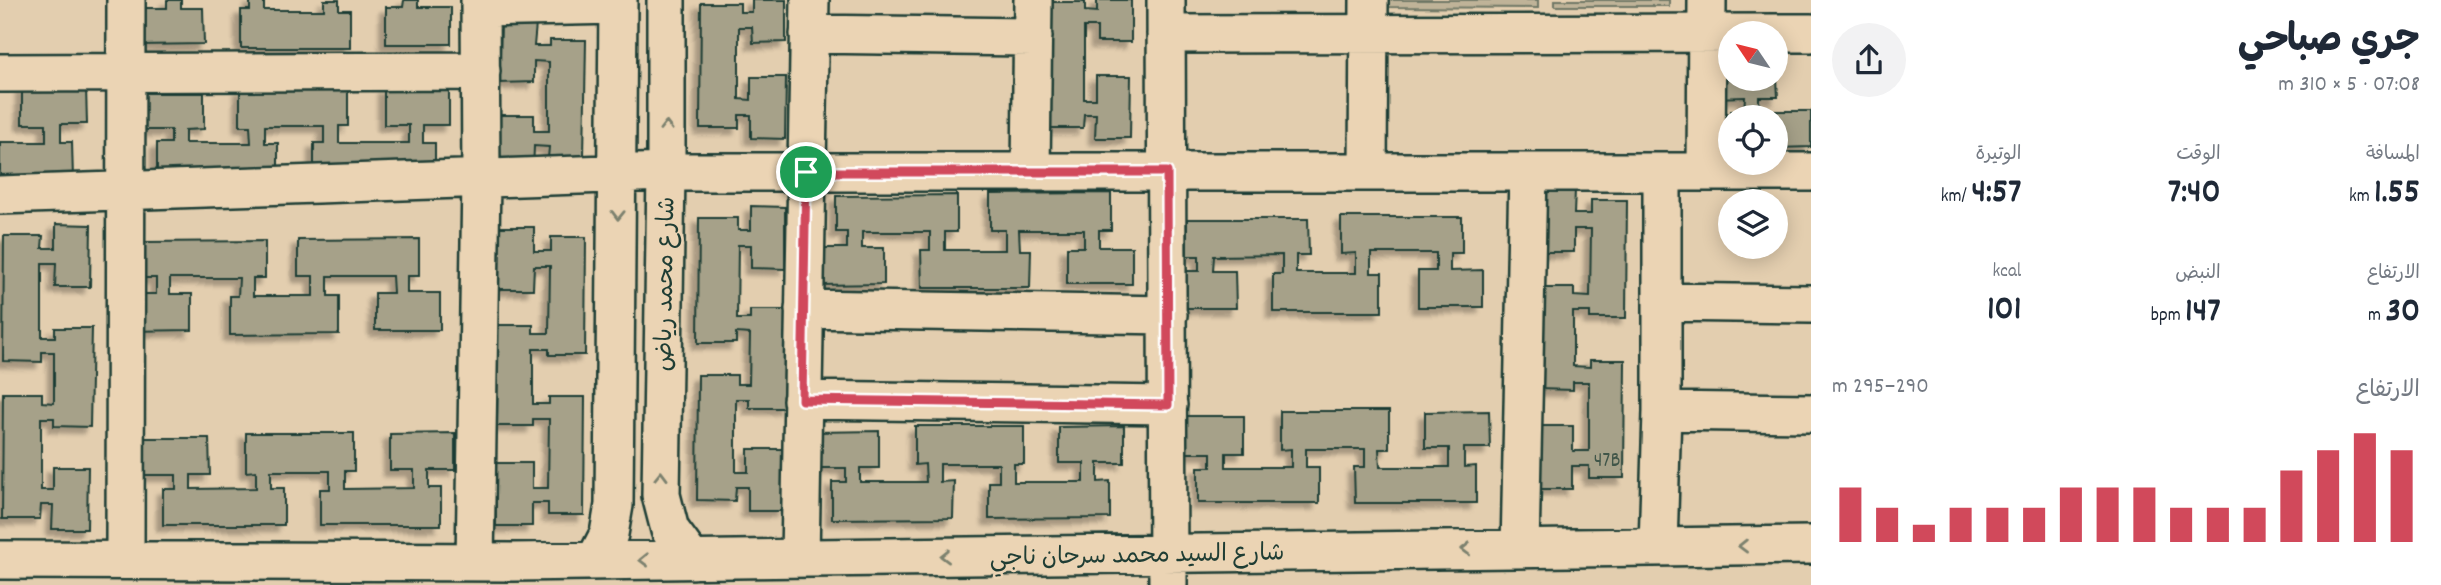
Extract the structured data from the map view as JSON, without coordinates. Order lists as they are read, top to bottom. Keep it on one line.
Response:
{"streets":{"street":["شارع محمد رياض","شارع السيد محمد سرحان ناجي"]},"crossings":[["شارع محمد رياض","شارع السيد محمد سرحان ناجي"]],"house_numbers":["47B"],"north":"top left","page":{"heading":["جري صباحي","07:08 · 5 × 310 m"],"stats":[["المسافة","1.55 km"],["الوقت","7:40"],["الوتيرة","4:57 /km"],["الارتفاع","30 m"],["النبض","147 bpm"],["kcal","101"]],"chart":["الارتفاع","290–295 m"]}}
